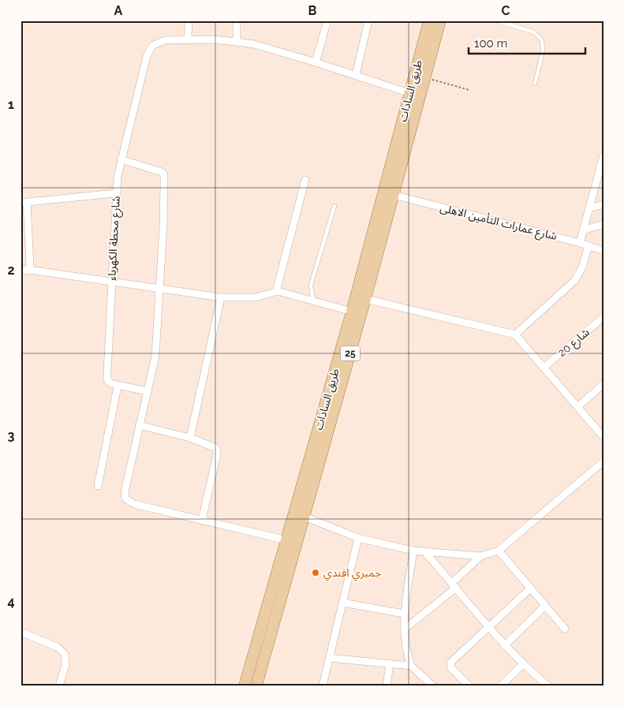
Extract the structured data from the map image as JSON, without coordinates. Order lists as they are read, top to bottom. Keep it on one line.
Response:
{"streets":{"main road":["طريق السادات","25"],"street":["شارع عمارات التأمين الاهلى","شارع محطة الكهرباء","شارع 20"]},"crossings":[["طريق السادات","شارع عمارات التأمين الاهلى"]],"places":["جمبري افندي"],"scale_bar":"100 m","grid":{"columns":["A","B","C"],"rows":["1","2","3","4"]}}
